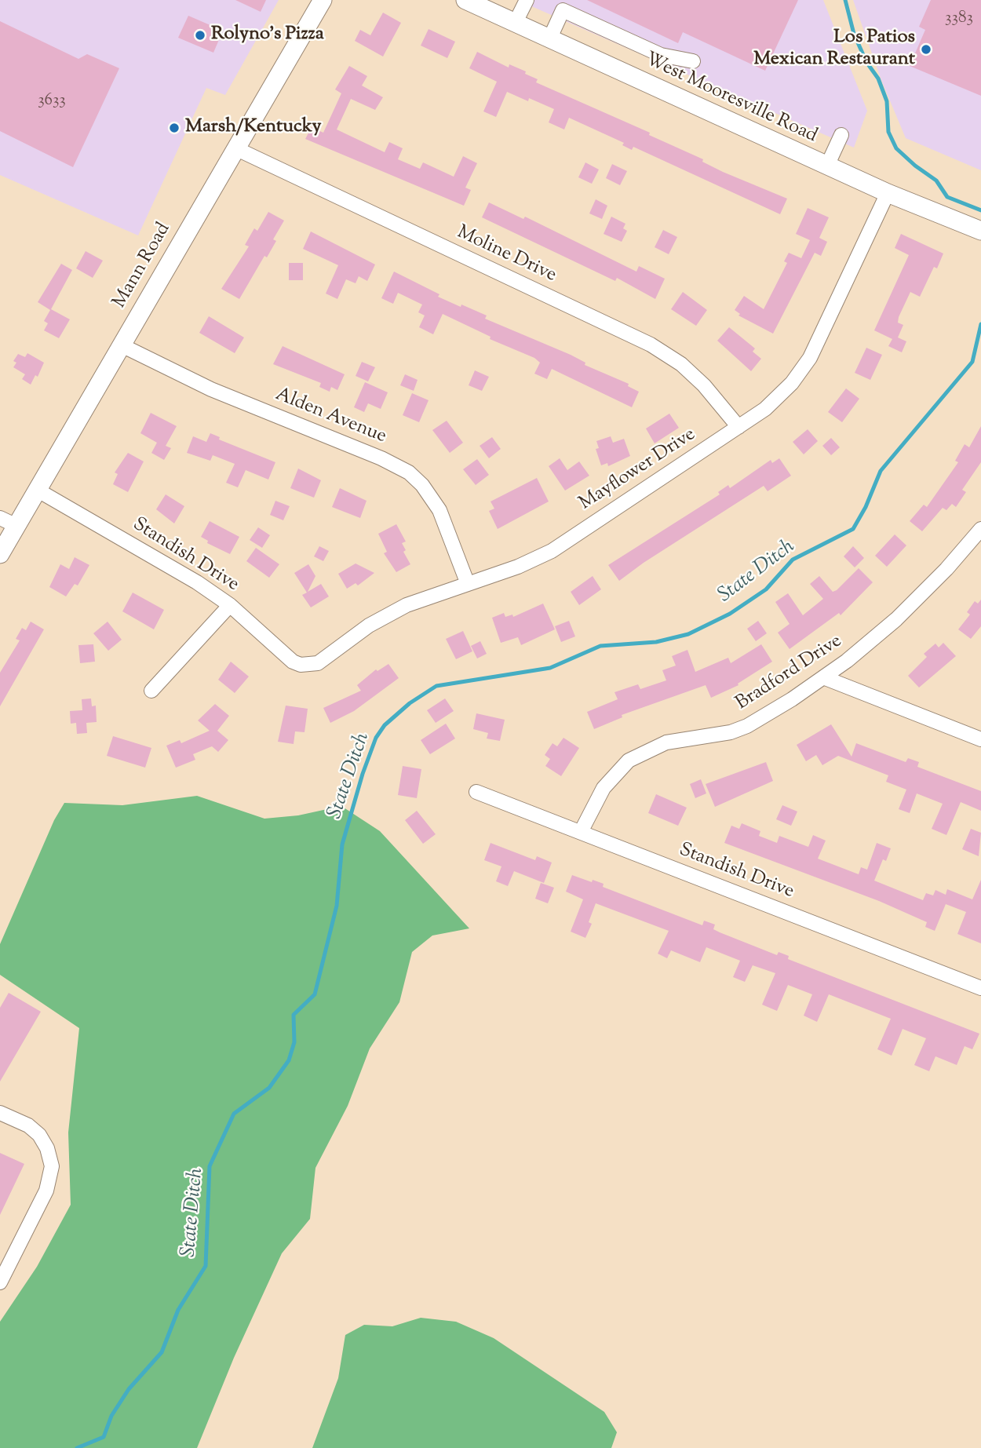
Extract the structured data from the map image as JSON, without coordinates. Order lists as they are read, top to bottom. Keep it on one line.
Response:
{"streets":{"main road":["West Mooresville Road","Mann Road"],"street":["Moline Drive","Alden Avenue","Mayflower Drive","Standish Drive","Bradford Drive"]},"crossings":[["West Mooresville Road","Mayflower Drive"],["Moline Drive","Mann Road"],["Moline Drive","Mayflower Drive"],["Mann Road","Alden Avenue"],["Mann Road","Standish Drive"],["Alden Avenue","Mayflower Drive"],["Mayflower Drive","Standish Drive"],["Standish Drive","Bradford Drive"]],"water":["State Ditch"],"places":["Rolyno's Pizza","Los Patios Mexican Restaurant","Marsh/Kentucky"],"house_numbers":["3383","3633"]}
